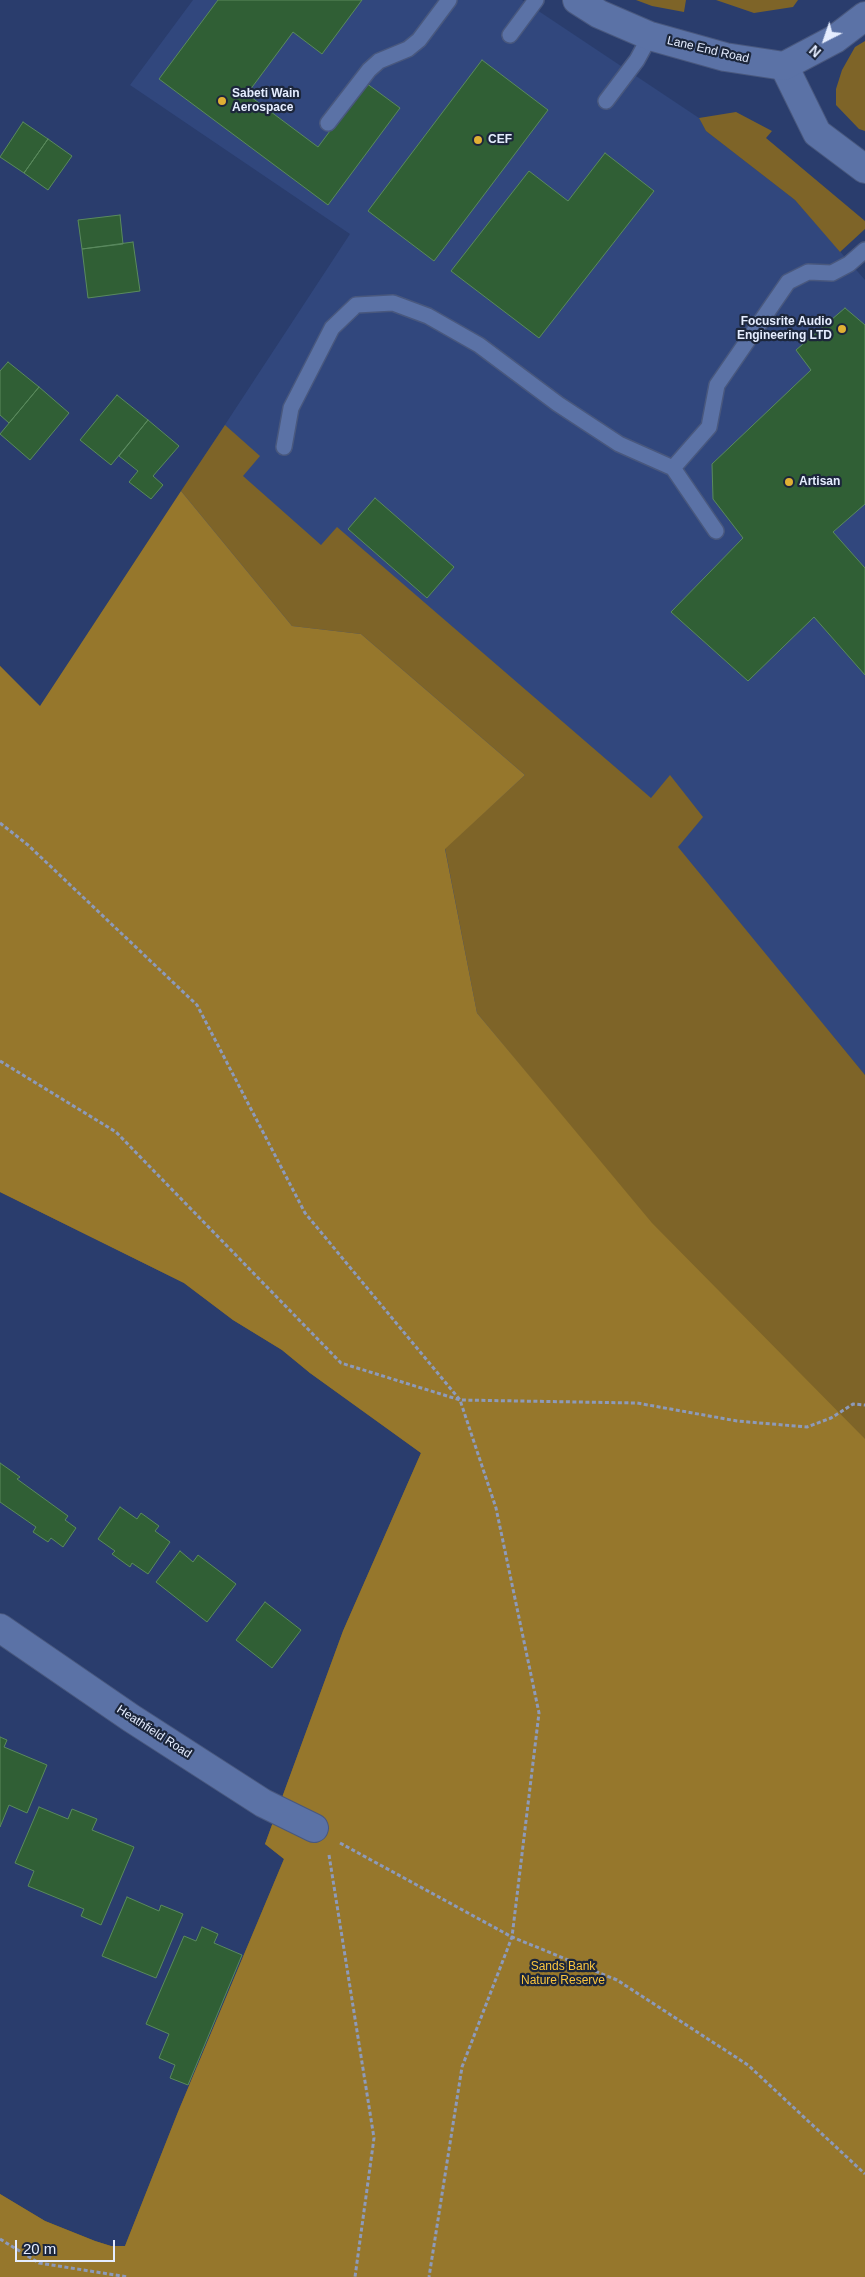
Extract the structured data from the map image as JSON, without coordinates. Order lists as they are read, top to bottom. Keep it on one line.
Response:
{"streets":{"street":["Lane End Road","Heathfield Road"]},"parks":["Sands Bank Nature Reserve"],"places":["Sabeti Wain Aerospace","CEF","Focusrite Audio Engineering LTD","Artisan"],"scale_bar":"20 m","north":"bottom left"}
